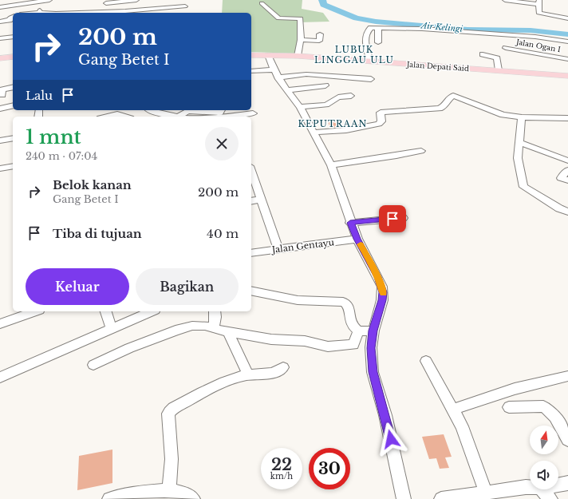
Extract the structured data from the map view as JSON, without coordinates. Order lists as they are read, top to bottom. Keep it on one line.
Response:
{"streets":{"main road":["Jalan Depati Said"],"street":["Jalan Ogan I","Jalan Gentayu"]},"districts":["LUBUK LINGGAU ULU","KEPUTRAAN"],"water":["Air Kelingi"],"north":"top","page":{"turn":["200 m","Gang Betet I"],"then":"Lalu","heading":["1 mnt","240 m · 07:04"],"list":[{"name":"Belok kanan","note":"Gang Betet I","value":"200 m"},{"name":"Tiba di tujuan","value":"40 m"}],"buttons":["Keluar","Bagikan"],"speed":"22 km/h","limit":"30"}}
